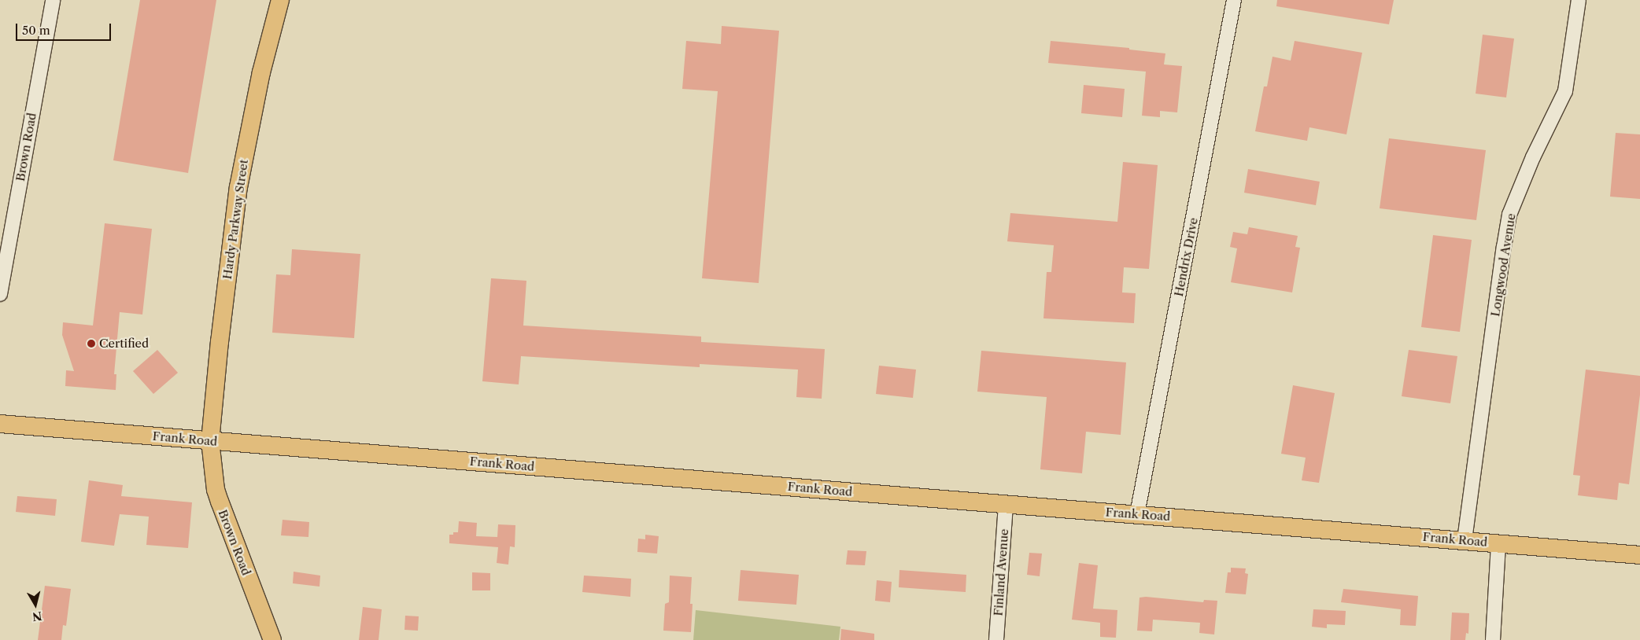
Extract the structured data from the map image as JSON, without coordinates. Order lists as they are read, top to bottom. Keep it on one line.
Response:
{"streets":{"main road":["Brown Road","Hardy Parkway Street","Frank Road"],"street":["Hendrix Drive","Longwood Avenue","Finland Avenue"]},"crossings":[["Brown Road","Hardy Parkway Street"],["Brown Road","Frank Road"],["Hardy Parkway Street","Frank Road"],["Hendrix Drive","Frank Road"],["Longwood Avenue","Frank Road"],["Frank Road","Finland Avenue"]],"places":["Certified"],"scale_bar":"50 m","north":"bottom"}
